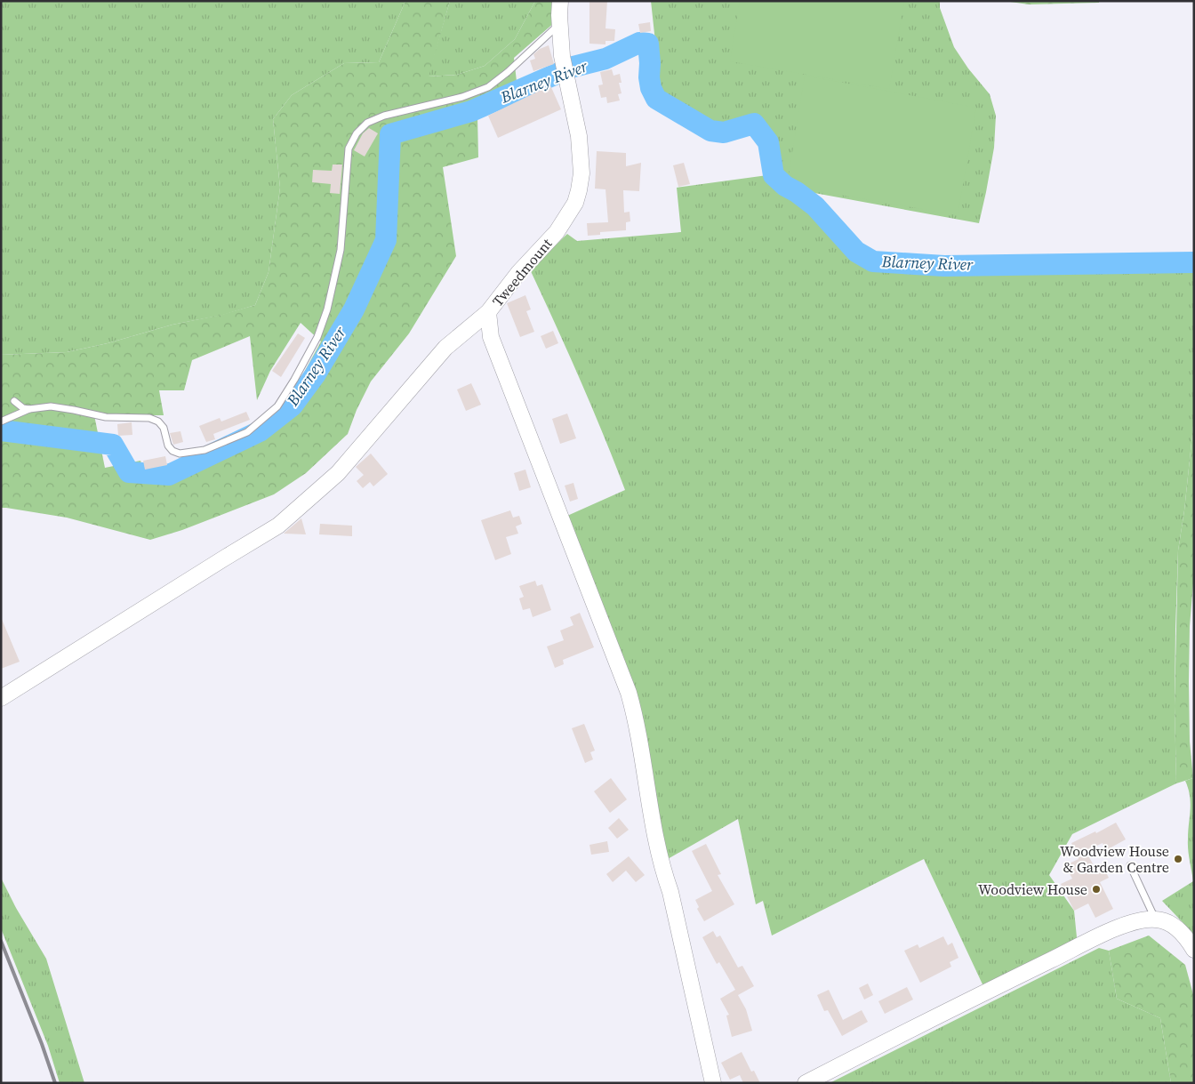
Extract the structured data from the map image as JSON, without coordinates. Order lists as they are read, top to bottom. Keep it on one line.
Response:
{"streets":{"street":["Tweedmount"]},"water":["Blarney River"],"places":["Woodview House & Garden Centre","Woodview House"]}
